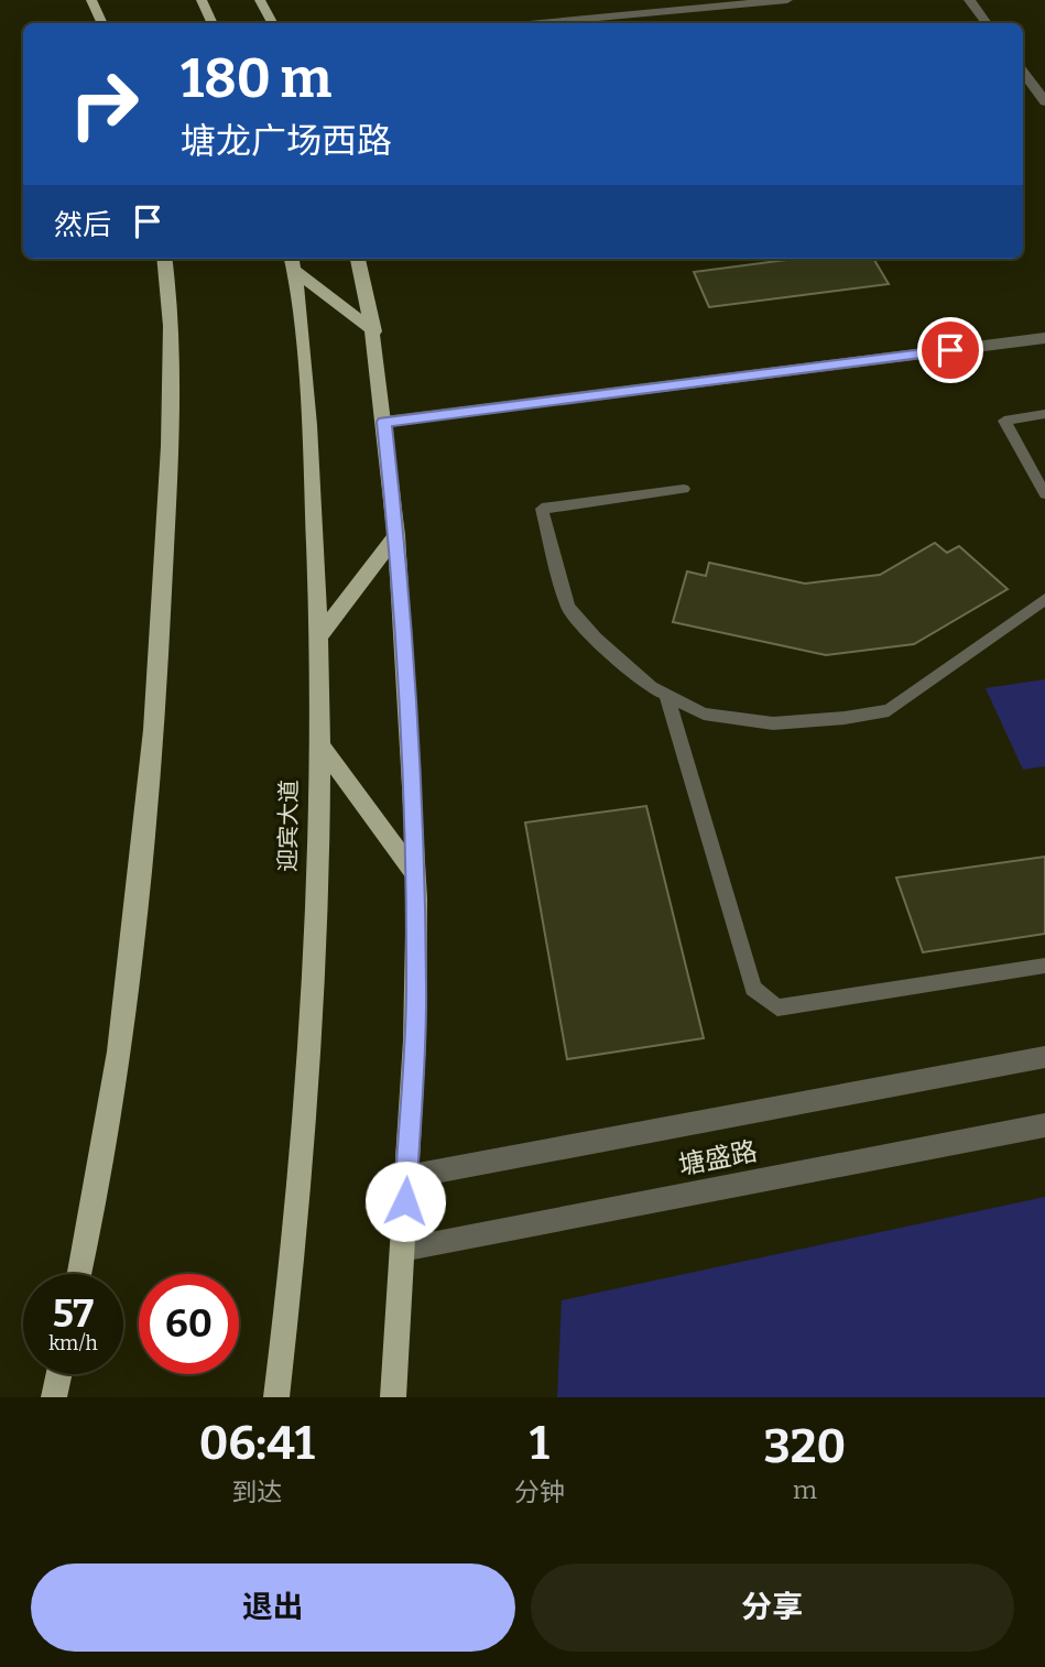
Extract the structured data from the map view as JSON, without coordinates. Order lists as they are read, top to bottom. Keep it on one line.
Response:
{"streets":{"main road":["迎宾大道"],"street":["塘盛路"]},"page":{"turn":["180 m","塘龙广场西路"],"then":"然后","speed":"57 km/h","limit":"60","eta":["06:41","到达","1","分钟","320","m"],"buttons":["退出","分享"]}}
